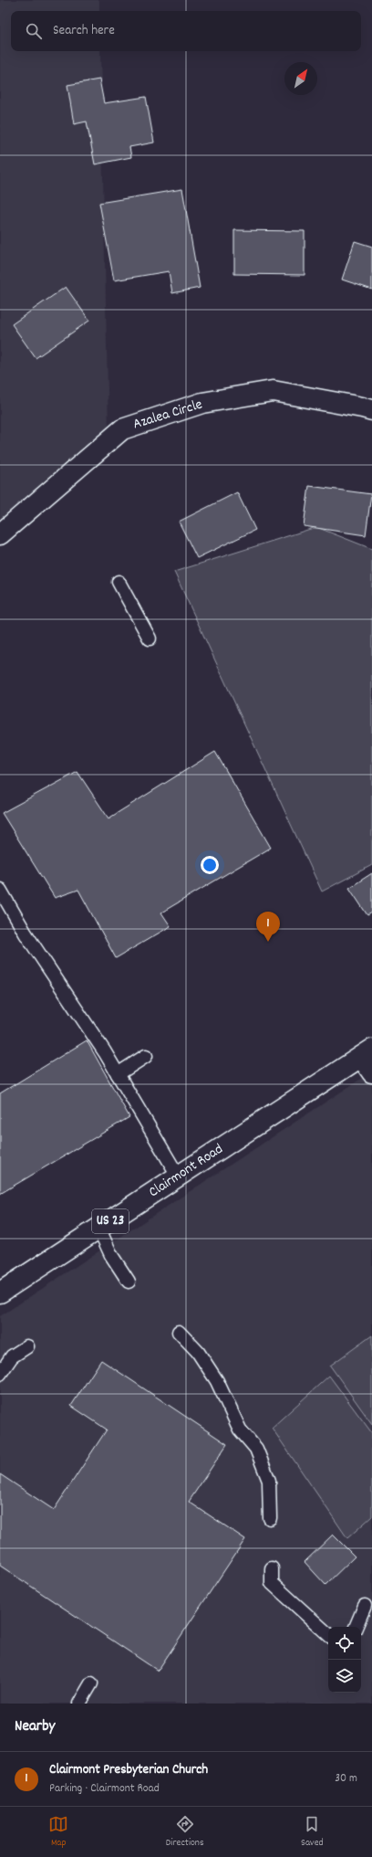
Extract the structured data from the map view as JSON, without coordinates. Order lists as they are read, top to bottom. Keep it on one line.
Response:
{"streets":{"main road":["Azalea Circle","Clairmont Road","US 23"]},"north":"top right","page":{"search":"Search here","pins":"1","heading":"Nearby","list":[{"mark":"1","name":"Clairmont Presbyterian Church","note":"Parking · Clairmont Road","value":"30 m"}],"nav":["Map","Directions","Saved"]}}
